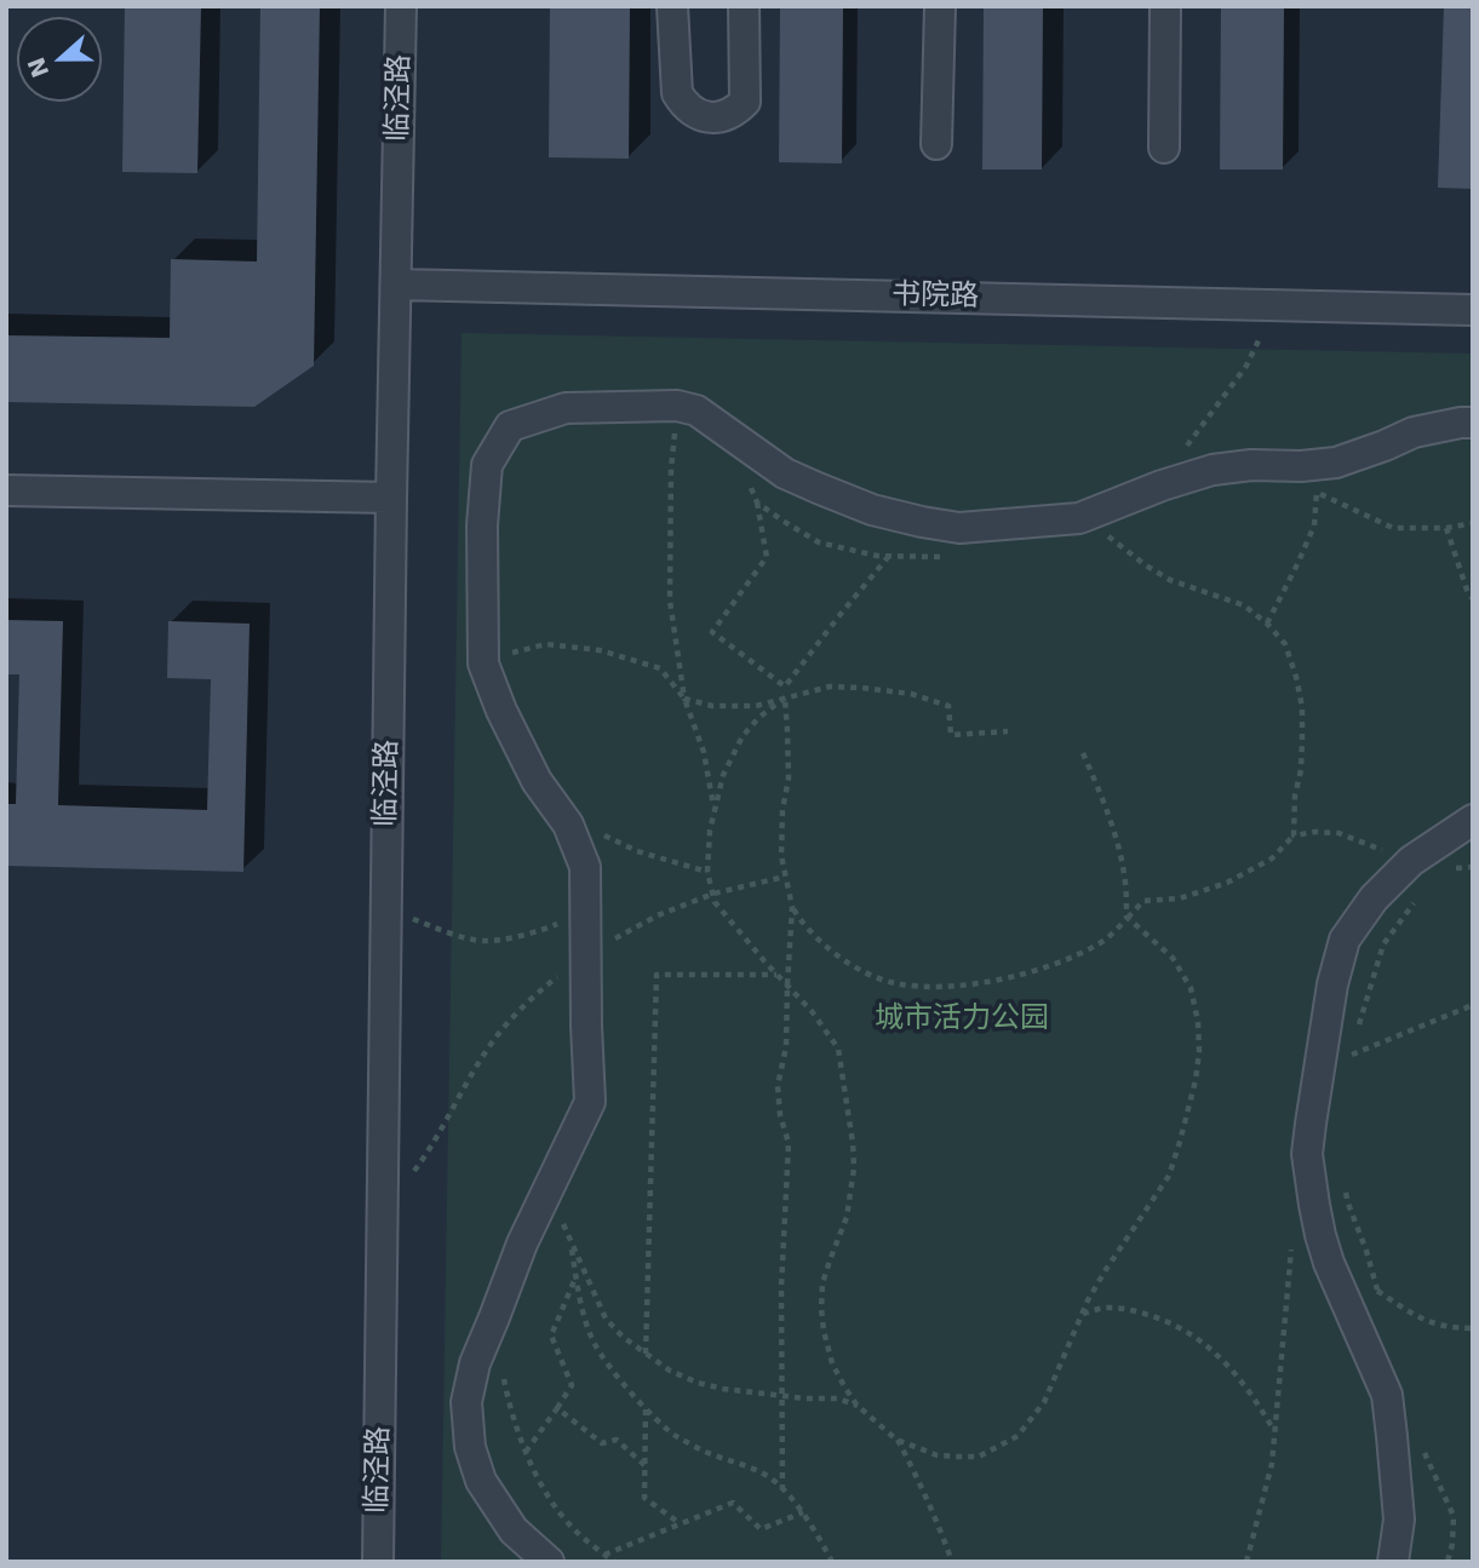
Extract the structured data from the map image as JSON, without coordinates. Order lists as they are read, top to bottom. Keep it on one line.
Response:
{"streets":{"street":["临泾路","书院路"]},"crossings":[["临泾路","书院路"]],"parks":["城市活力公园"],"north":"left"}
